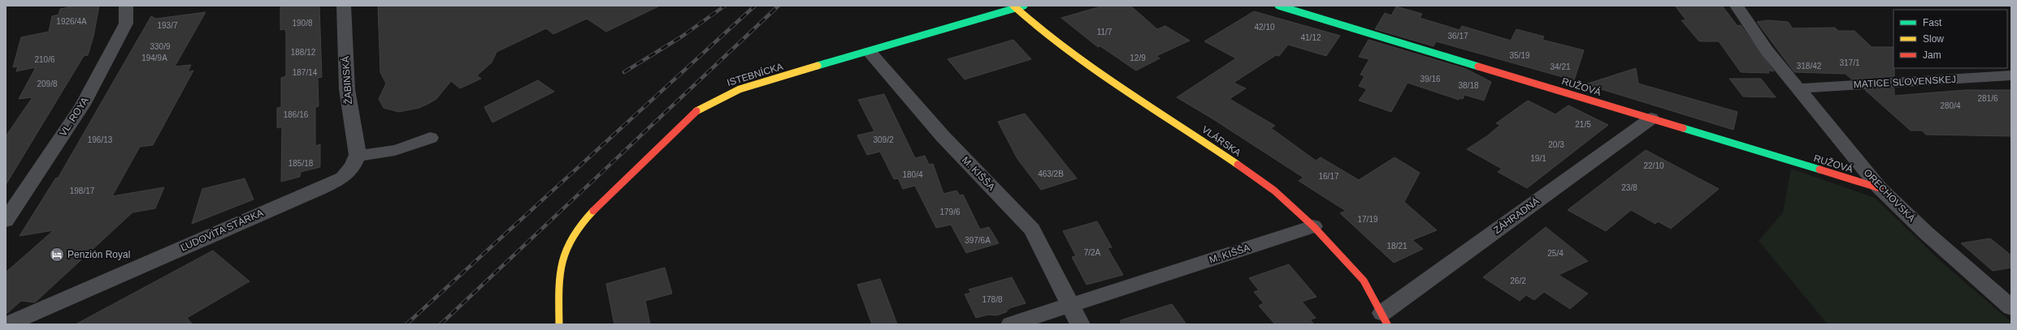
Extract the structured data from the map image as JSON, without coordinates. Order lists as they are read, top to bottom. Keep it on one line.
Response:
{"streets":{"street":["ISTEBNÍCKA","ŽABINSKÁ","MATICE SLOVENSKEJ","RUŽOVÁ","VL. ROYA","VLÁRSKA","M. KIŠŠA","ORECHOVSKÁ","ZÁHRADNÁ","ĽUDOVÍTA STÁRKA"]},"crossings":[["ISTEBNÍCKA","VLÁRSKA"],["ISTEBNÍCKA","M. KIŠŠA"],["ŽABINSKÁ","ĽUDOVÍTA STÁRKA"],["MATICE SLOVENSKEJ","ORECHOVSKÁ"],["RUŽOVÁ","ORECHOVSKÁ"],["RUŽOVÁ","ZÁHRADNÁ"],["VLÁRSKA","M. KIŠŠA"],["VLÁRSKA","ZÁHRADNÁ"]],"places":{"hotel":["Penzión Royal"]},"house_numbers":["1926/4A","190/8","193/7","42/10","11/7","36/17","41/12","330/9","188/12","35/19","194/9A","12/9","210/6","317/1","318/42","34/21","187/14","39/16","209/8","38/18","281/6","280/4","186/16","21/5","196/13","309/2","20/3","19/1","185/18","22/10","463/2B","180/4","16/17","23/8","198/17","179/6","17/19","397/6A","18/21","7/2A","25/4","26/2","178/8"],"legend":["Fast","Slow","Jam"]}
